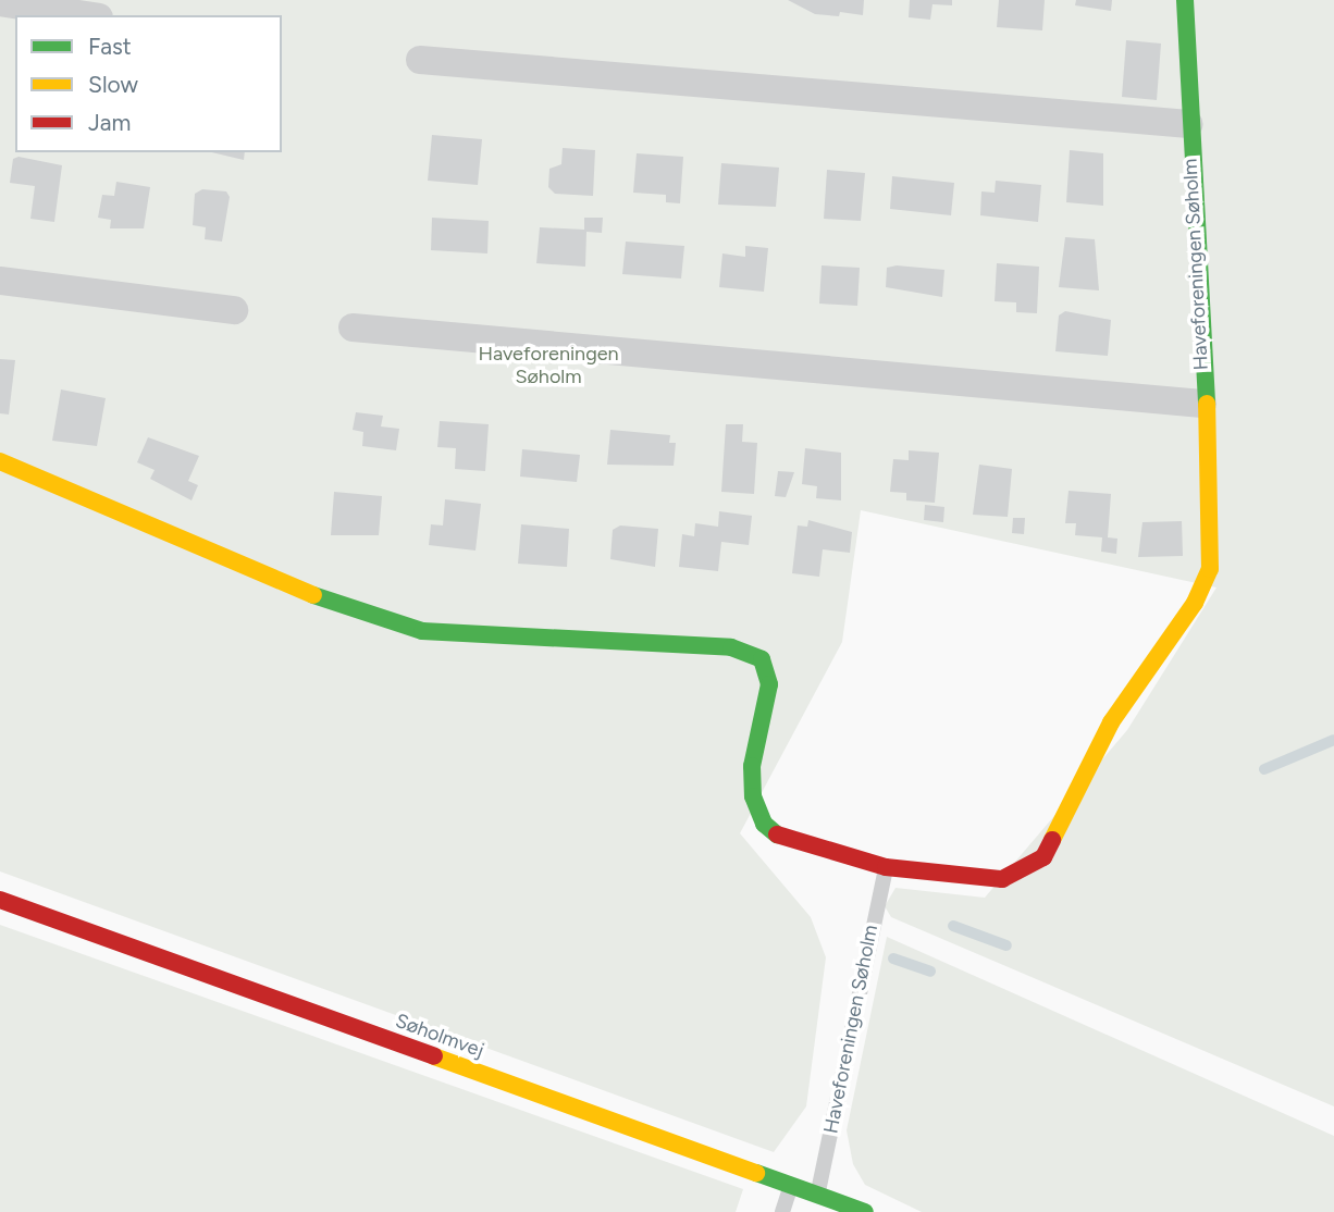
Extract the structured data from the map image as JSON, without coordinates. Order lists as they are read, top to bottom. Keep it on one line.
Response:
{"streets":{"street":["Haveforeningen Søholm","Søholmvej"]},"crossings":[["Haveforeningen Søholm","Søholmvej"]],"parks":["Haveforeningen Søholm"],"legend":["Fast","Slow","Jam"]}
